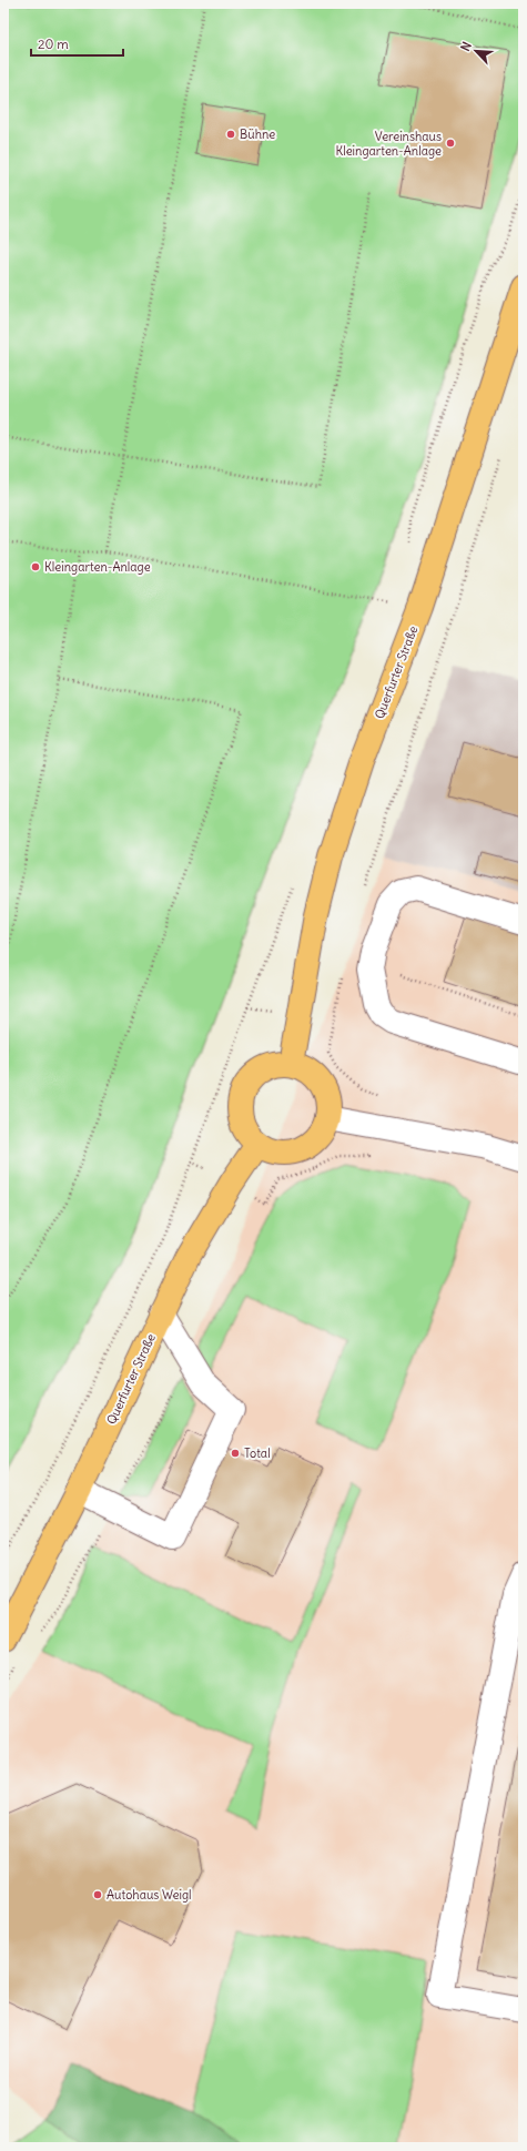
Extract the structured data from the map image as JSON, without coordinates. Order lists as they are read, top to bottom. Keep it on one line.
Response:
{"streets":{"main road":["Querfurter Straße"]},"places":["Bühne","Vereinshaus Kleingarten-Anlage","Kleingarten-Anlage","Total","Autohaus Weigl"],"scale_bar":"20 m","north":"top left"}
